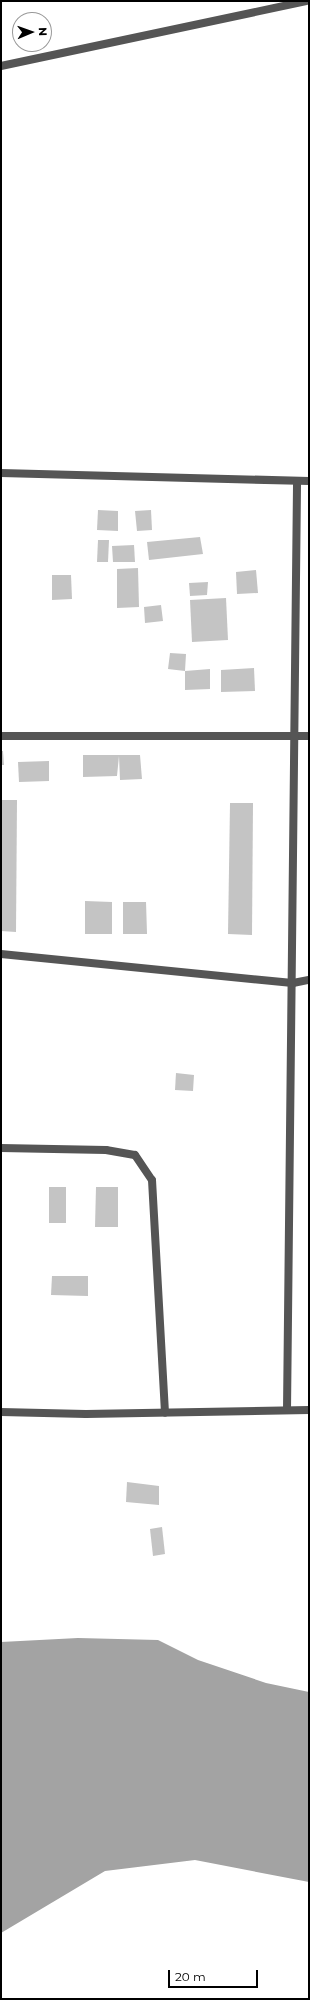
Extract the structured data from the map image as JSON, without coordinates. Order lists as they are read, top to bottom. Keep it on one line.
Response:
{"scale_bar":"20 m","north":"right"}
